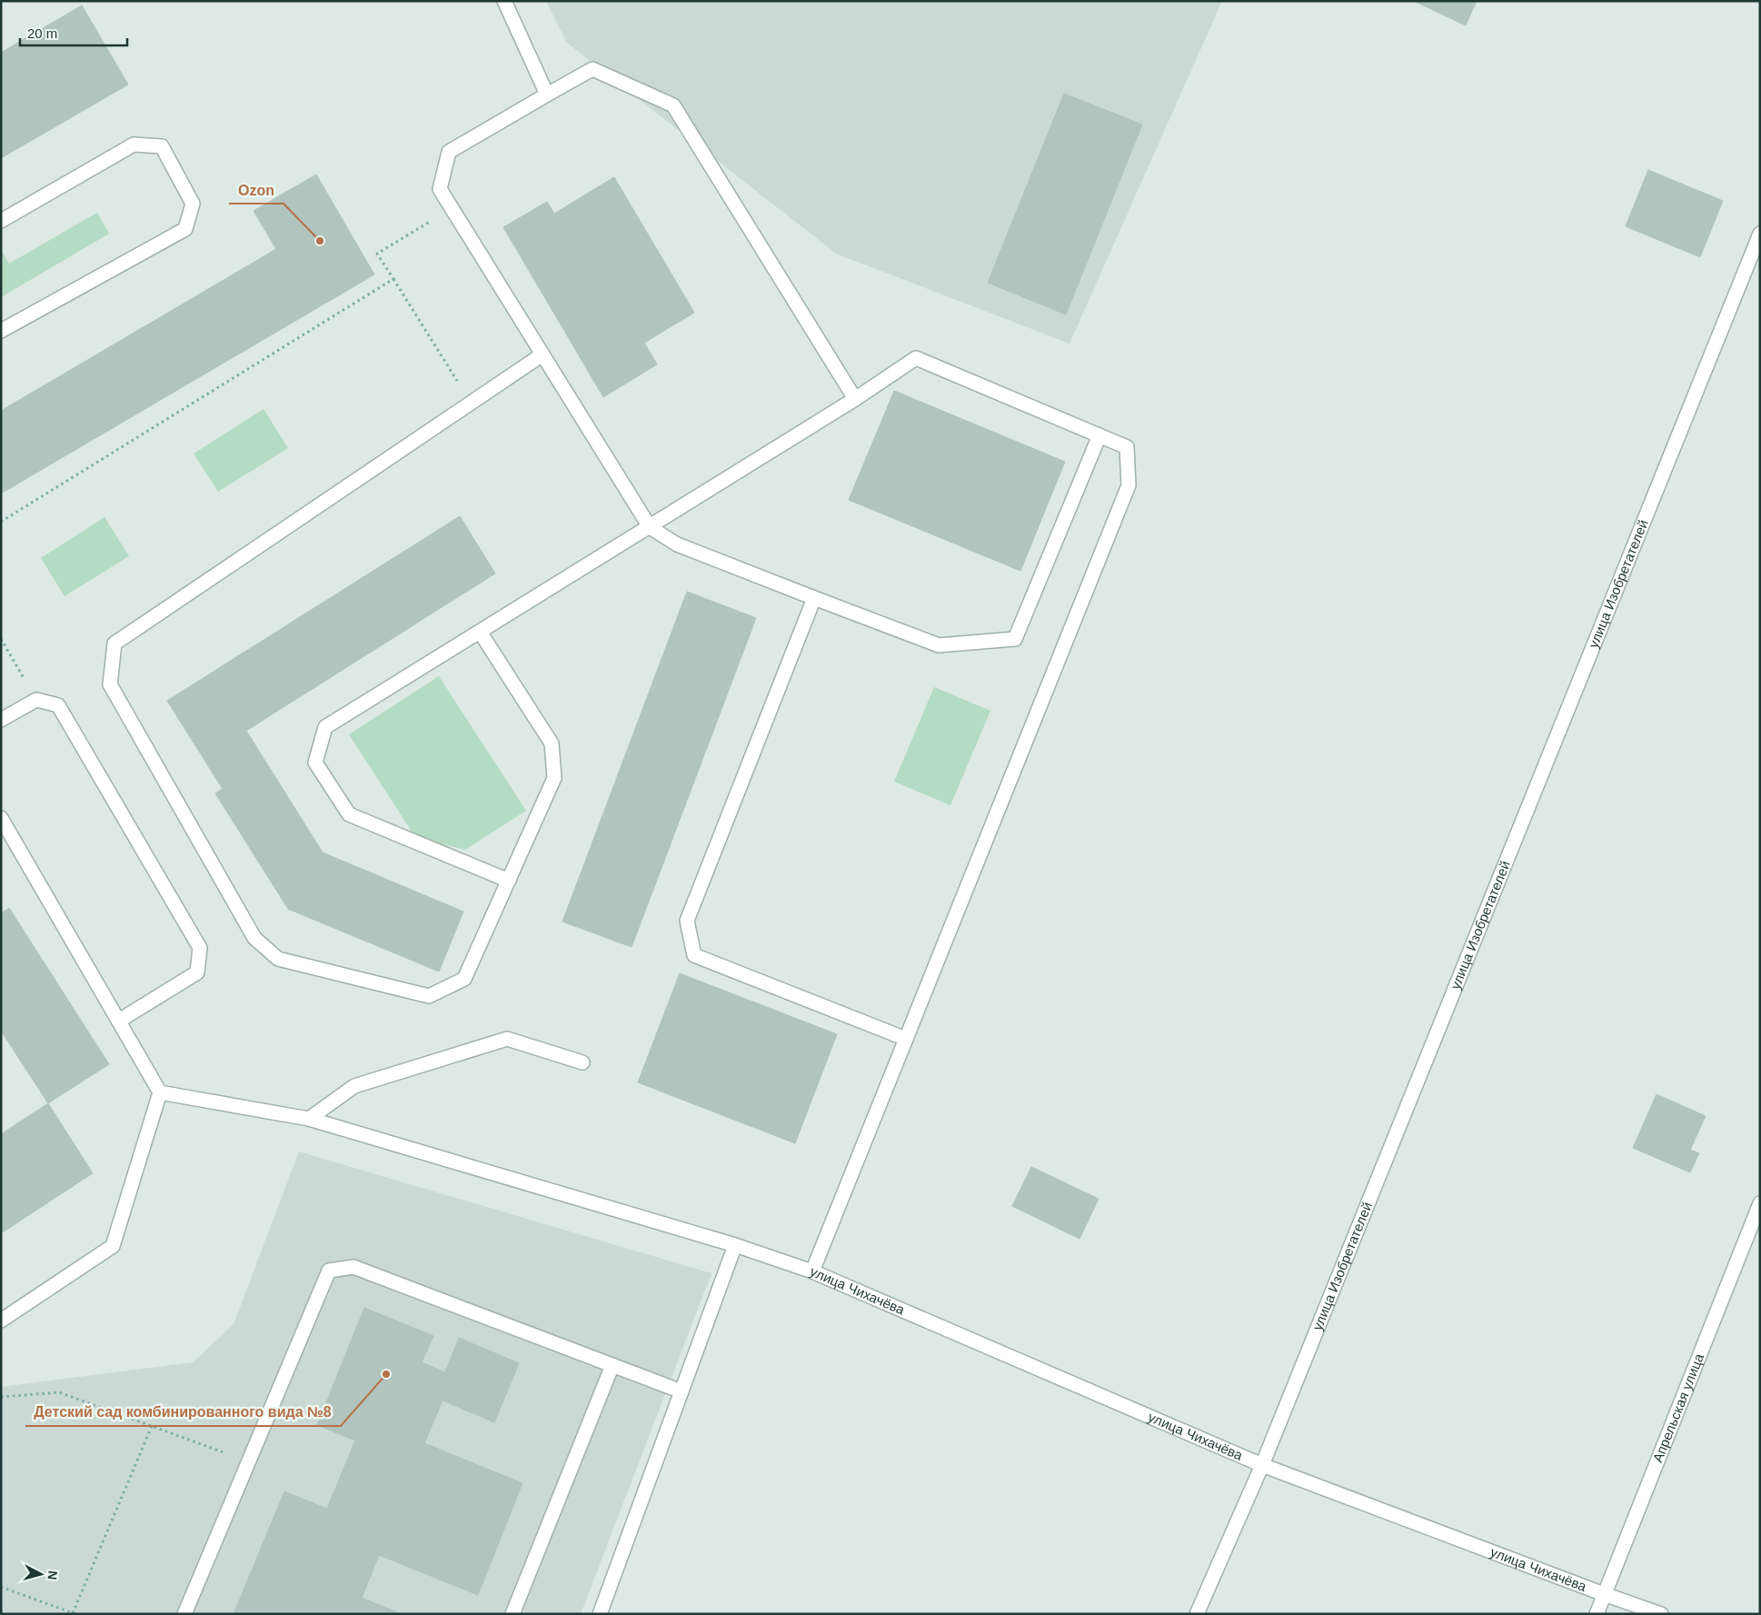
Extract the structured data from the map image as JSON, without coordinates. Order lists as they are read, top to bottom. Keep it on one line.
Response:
{"streets":{"street":["улица Изобретателей","улица Чихачёва","Апрельская улица"]},"crossings":[["улица Изобретателей","улица Чихачёва"],["улица Чихачёва","Апрельская улица"]],"places":["Ozon","Детский сад комбинированного вида №8"],"scale_bar":"20 m","north":"right"}
